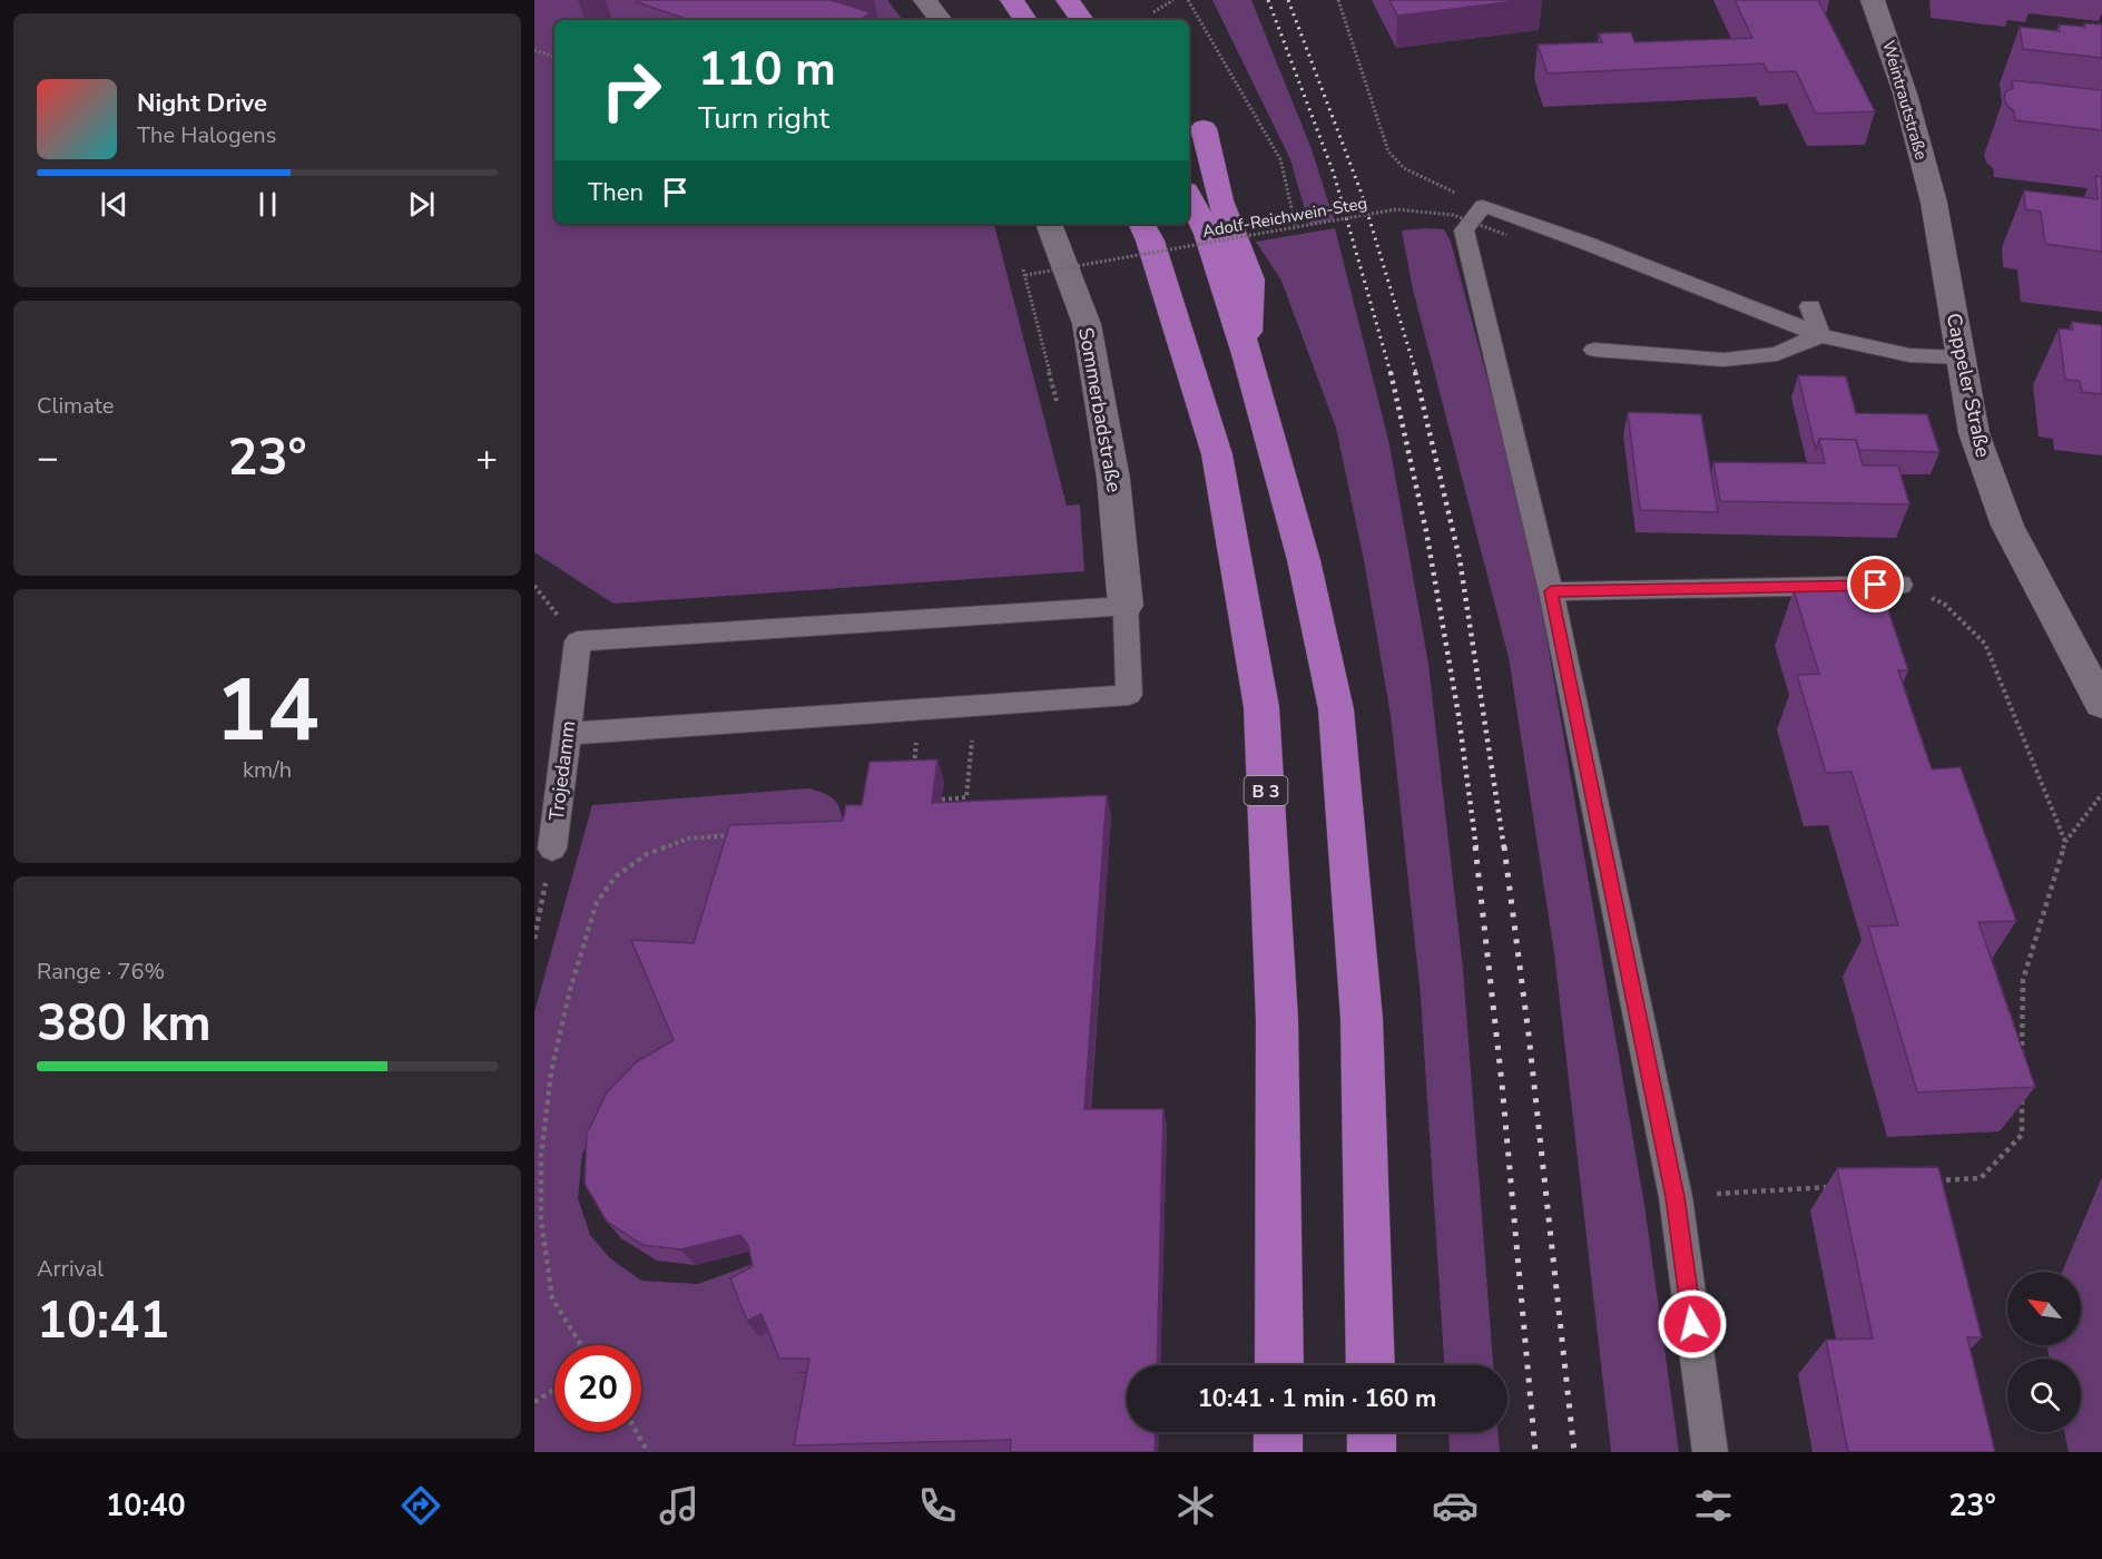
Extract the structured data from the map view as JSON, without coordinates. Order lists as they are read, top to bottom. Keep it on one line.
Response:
{"streets":{"highway":["B 3"],"main road":["Weintrautstraße","Cappeler Straße","Sommerbadstraße"],"lane":["Trojedamm"],"path":["Adolf-Reichwein-Steg"]},"crossings":[["Weintrautstraße","Cappeler Straße"],["Sommerbadstraße","Trojedamm"]],"north":"top left","page":{"turn":["110 m","Turn right"],"song":["Night Drive","The Halogens"],"then":"Then","tile":["Climate",["14","km/h"],["Range · 76%","380 km"],["Arrival","10:41"]],"heat":["−","23°","+"],"limit":"20","trip":"10:41 · 1 min · 160 m","tabs":["10:40","23°"]}}
